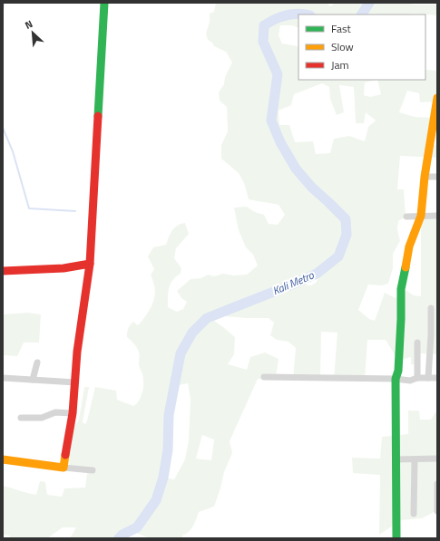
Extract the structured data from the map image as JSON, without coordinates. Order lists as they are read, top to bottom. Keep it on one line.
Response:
{"water":["Kali Metro"],"legend":["Fast","Slow","Jam"],"north":"top left"}
